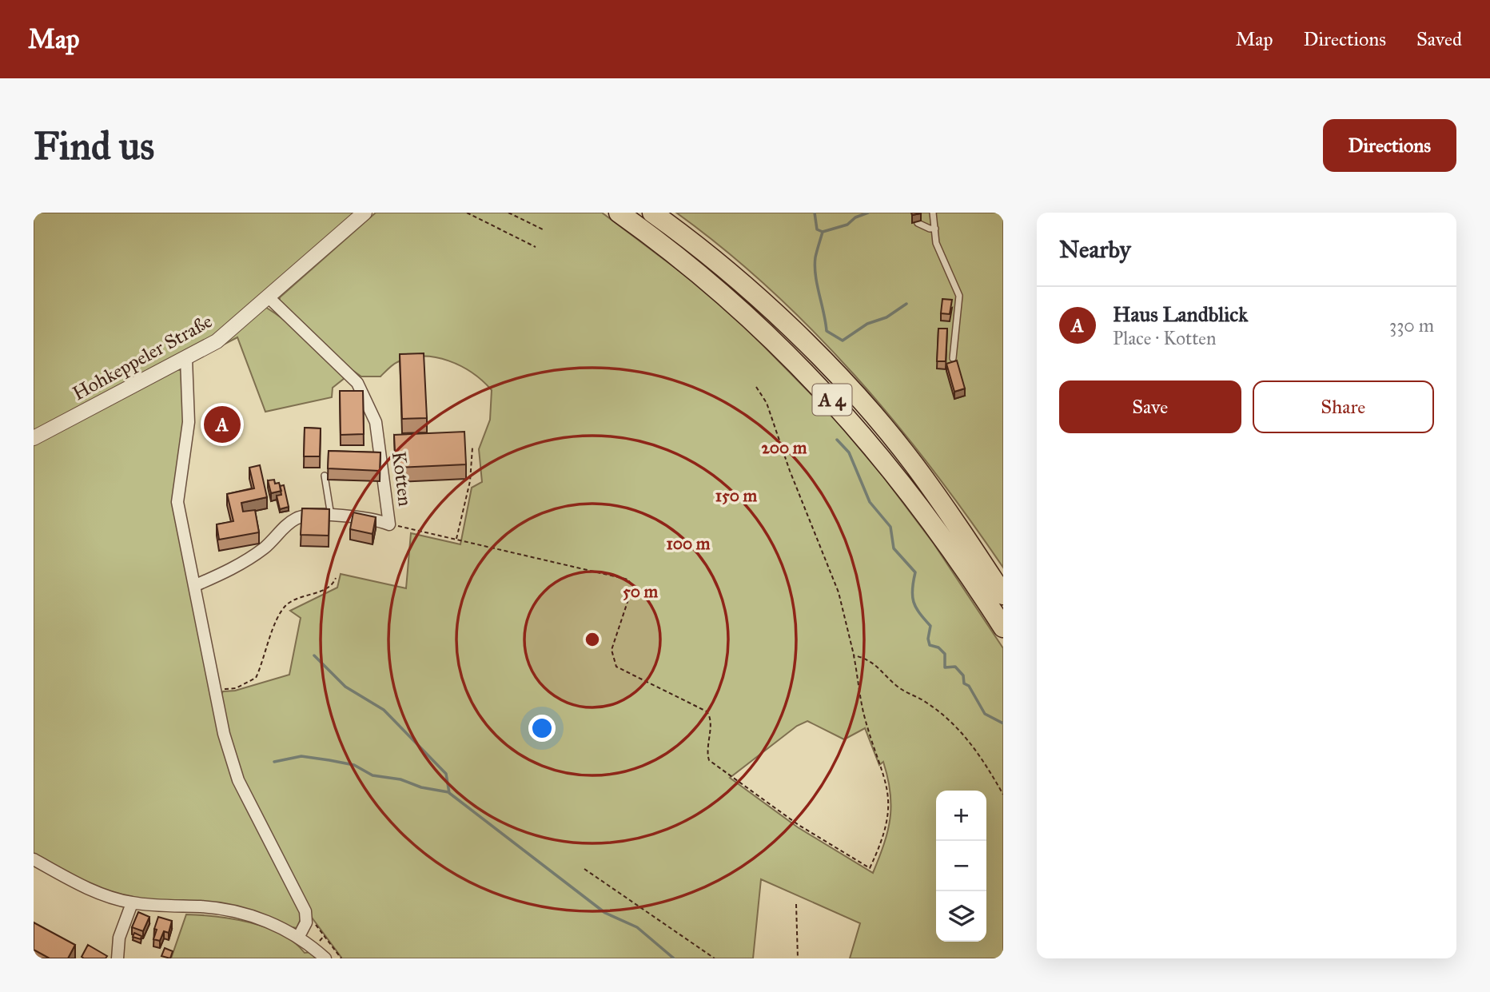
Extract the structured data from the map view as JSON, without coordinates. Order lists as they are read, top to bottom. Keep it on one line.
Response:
{"streets":{"highway":["A 4"],"street":["Hohkeppeler Straße","Kotten"]},"crossings":[["Hohkeppeler Straße","Kotten"]],"page":{"header":"Map","nav":["Map","Directions","Saved"],"buttons":["Directions",["Save","Share"]],"title":"Find us","heading":"Nearby","list":[{"mark":"A","name":"Haus Landblick","note":"Place · Kotten","value":"330 m"}],"pins":"A","map_buttons":["+","−"]},"rings":["200 m","150 m","100 m","50 m"]}
